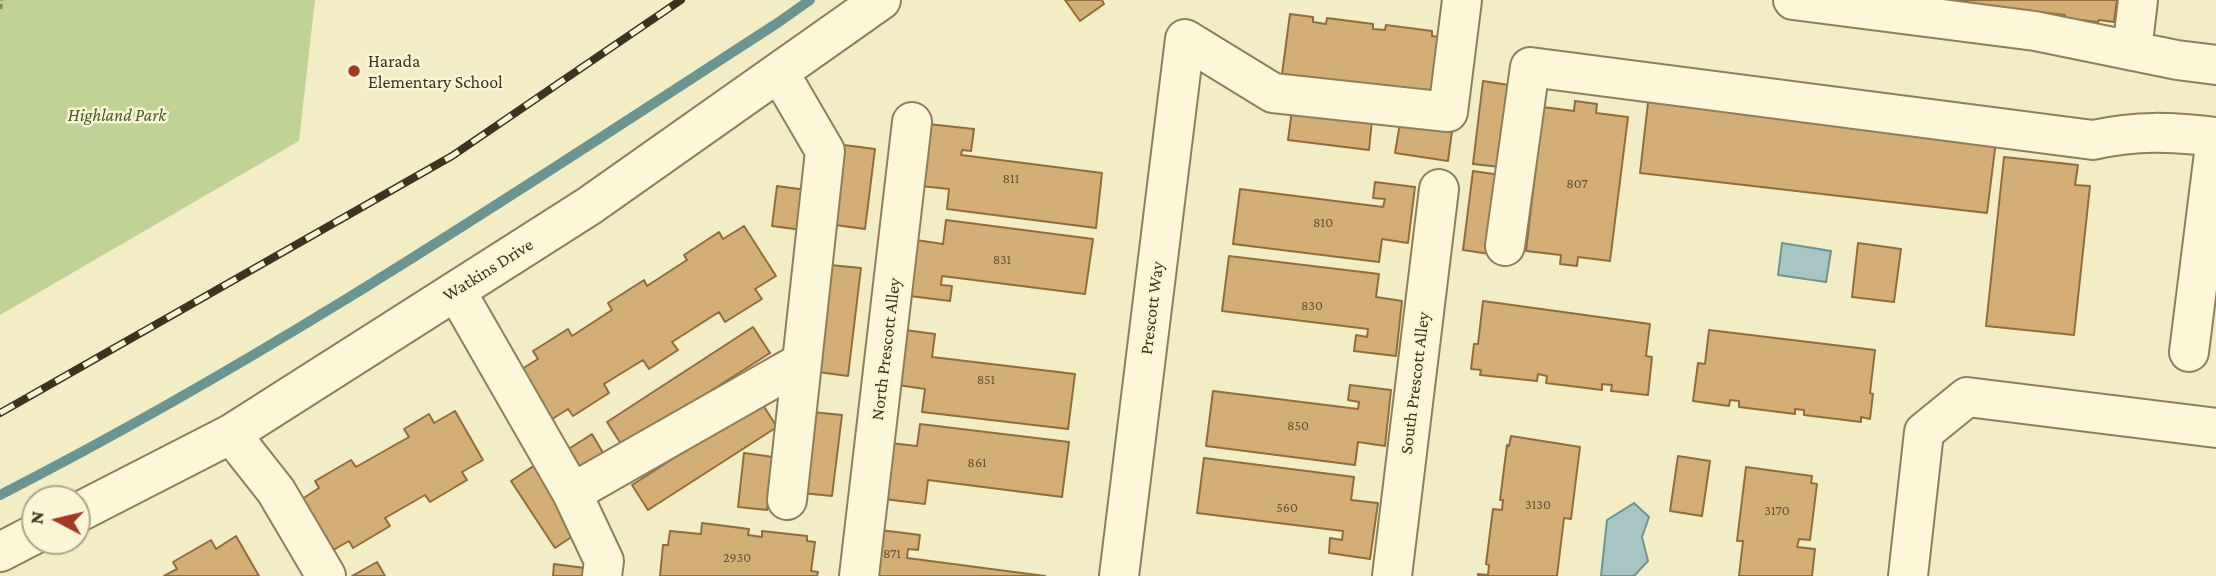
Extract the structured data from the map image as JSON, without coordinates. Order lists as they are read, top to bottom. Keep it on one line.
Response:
{"streets":{"street":["Watkins Drive","Prescott Way","North Prescott Alley","South Prescott Alley"]},"parks":["Highland Park"],"places":["Harada Elementary School"],"house_numbers":["811","807","810","831","830","851","850","861","3130","560","3170","871","2930"],"north":"left"}
